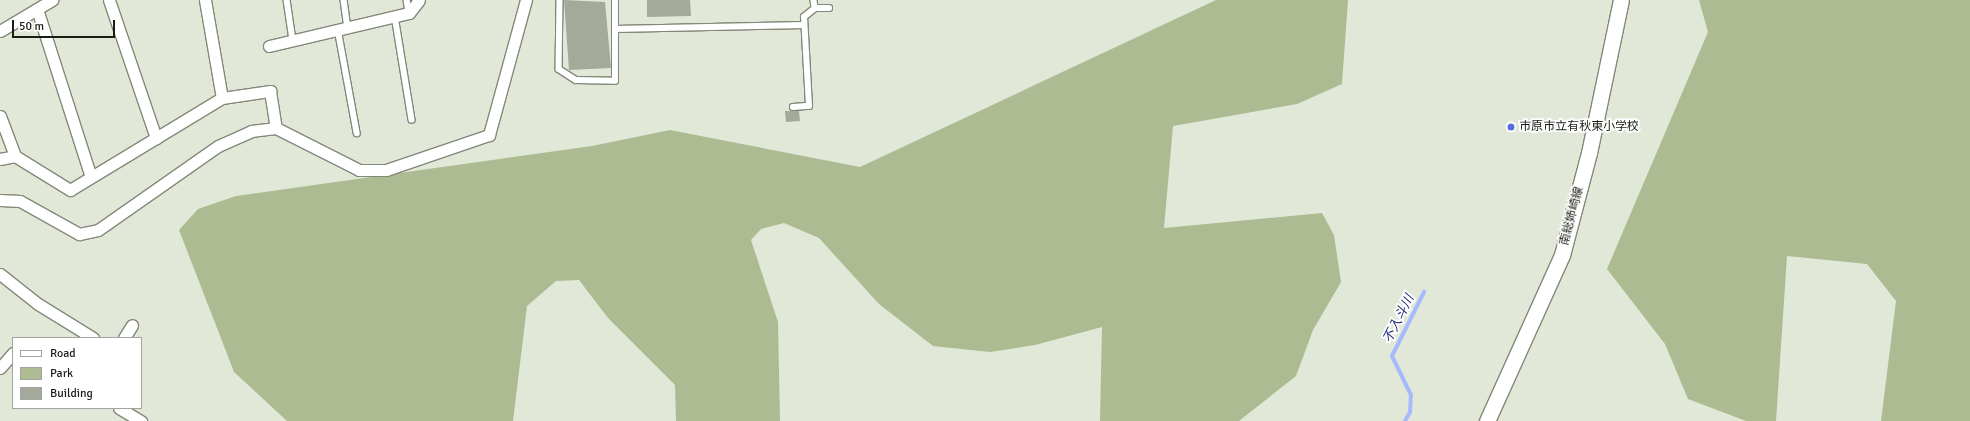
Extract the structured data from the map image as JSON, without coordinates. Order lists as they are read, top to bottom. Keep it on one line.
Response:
{"streets":{"main road":["南総姉崎線"]},"water":["不入斗川"],"places":["市原市立有秋東小学校"],"legend":["Road","Park","Building"],"scale_bar":"50 m"}
